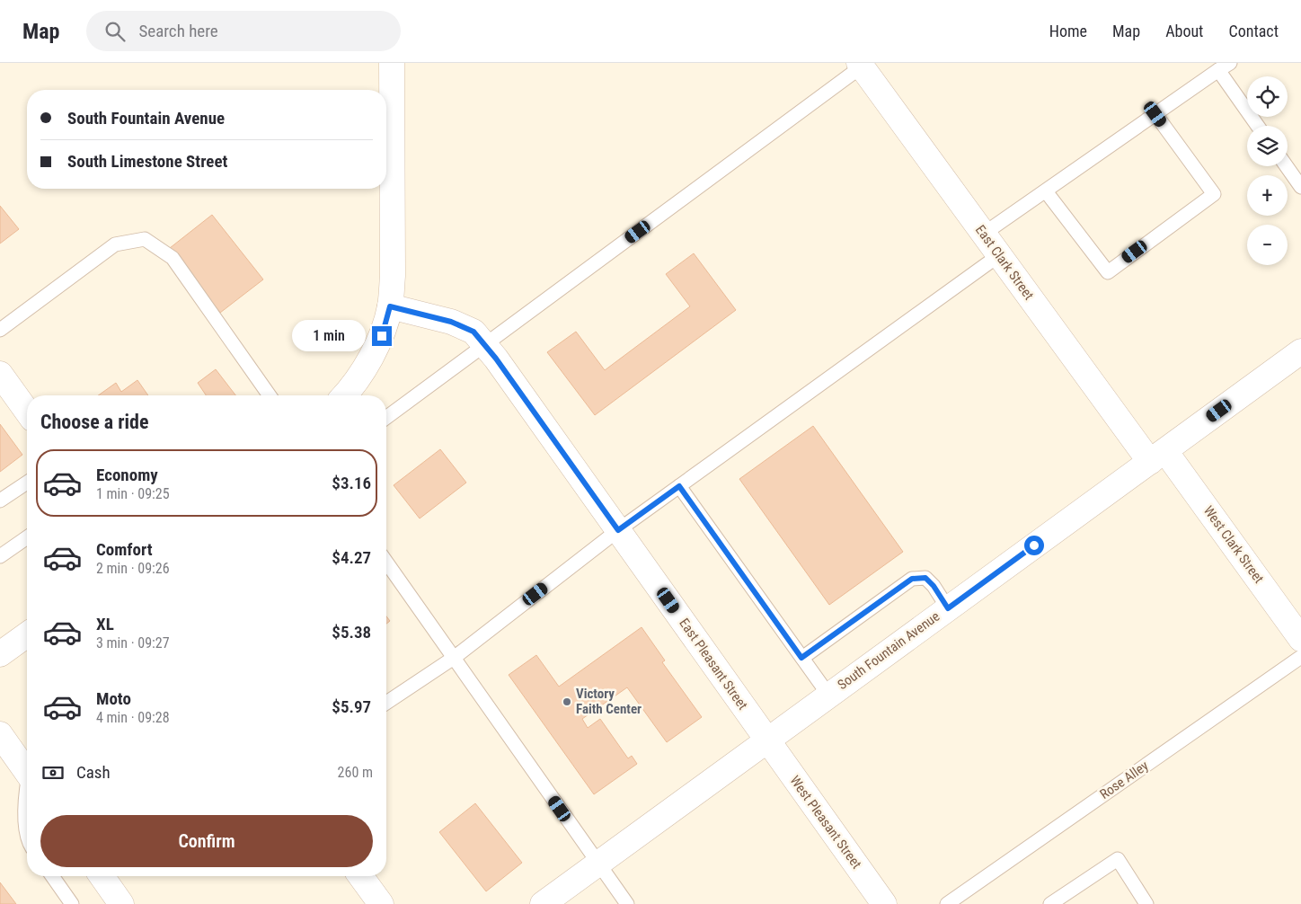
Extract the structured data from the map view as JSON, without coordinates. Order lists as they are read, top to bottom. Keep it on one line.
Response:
{"streets":{"street":["East Clark Street","West Clark Street","South Fountain Avenue","East Pleasant Street","West Pleasant Street"],"lane":["Rose Alley"]},"crossings":[["East Clark Street","West Clark Street"],["East Clark Street","South Fountain Avenue"],["West Clark Street","South Fountain Avenue"],["South Fountain Avenue","East Pleasant Street"],["South Fountain Avenue","West Pleasant Street"],["East Pleasant Street","West Pleasant Street"]],"places":["Victory Faith Center"],"page":{"header":"Map","search":"Search here","nav":["Home","Map","About","Contact"],"map_buttons":["+","−"],"banner":["South Fountain Avenue","South Limestone Street"],"bubble":"1 min","heading":"Choose a ride","list":[{"name":"Economy","note":"1 min · 09:25","value":"$3.16"},{"name":"Comfort","note":"2 min · 09:26","value":"$4.27"},{"name":"XL","note":"3 min · 09:27","value":"$5.38"},{"name":"Moto","note":"4 min · 09:28","value":"$5.97"}],"pay":["Cash","260 m"],"buttons":"Confirm"}}
